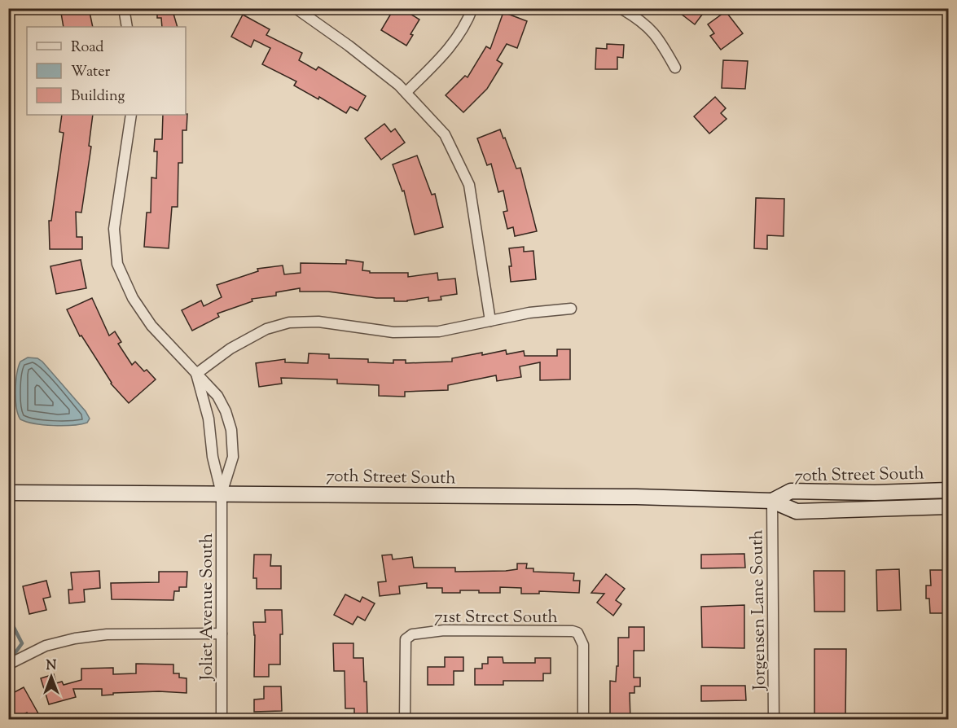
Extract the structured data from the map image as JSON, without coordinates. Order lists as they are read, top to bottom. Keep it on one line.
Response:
{"streets":{"main road":["70th Street South"],"street":["Joliet Avenue South","Jorgensen Lane South","71st Street South"]},"crossings":[["70th Street South","Joliet Avenue South"],["70th Street South","Jorgensen Lane South"]],"legend":["Road","Water","Building"],"north":"top"}
